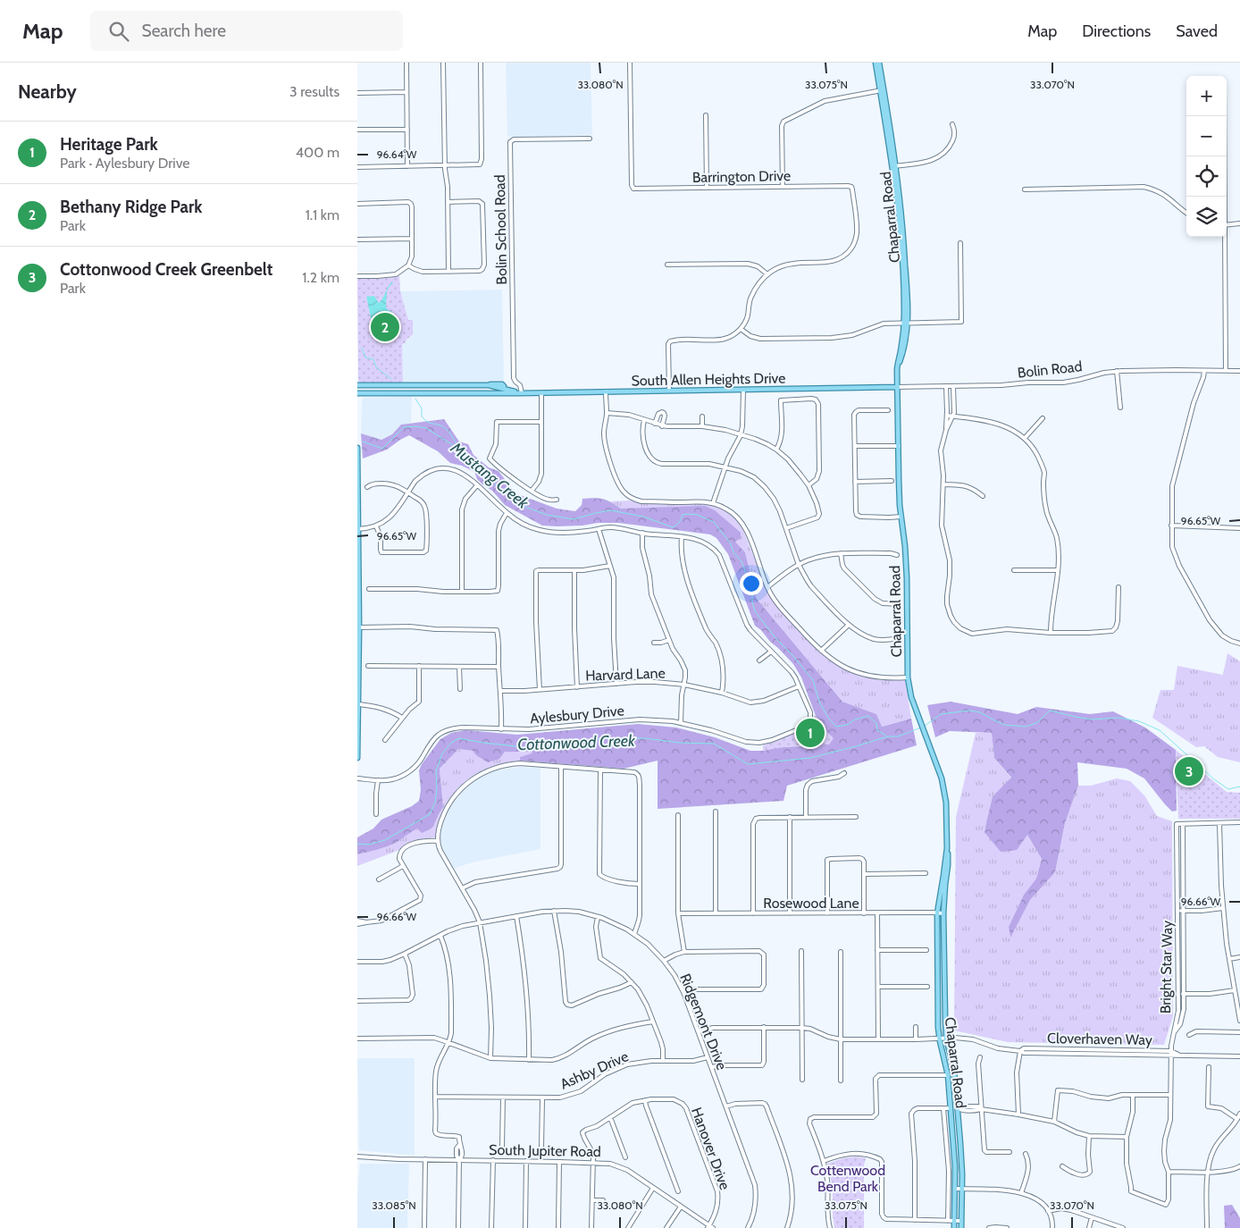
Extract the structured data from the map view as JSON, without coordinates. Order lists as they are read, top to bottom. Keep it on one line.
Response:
{"streets":{"main road":["Chaparral Road","South Allen Heights Drive"],"street":["Barrington Drive","Bolin School Road","Bolin Road","Harvard Lane","Aylesbury Drive","Rosewood Lane","Bright Star Way","Ridgemont Drive","Cloverhaven Way","Ashby Drive","Hanover Drive","South Jupiter Road"]},"crossings":[["Chaparral Road","Bolin Road"],["Chaparral Road","South Allen Heights Drive"],["Chaparral Road","Rosewood Lane"],["Chaparral Road","Cloverhaven Way"],["Bolin School Road","South Allen Heights Drive"],["Bolin Road","South Allen Heights Drive"],["Harvard Lane","Aylesbury Drive"],["Bright Star Way","Cloverhaven Way"],["Ridgemont Drive","Cloverhaven Way"],["Ridgemont Drive","Ashby Drive"],["Hanover Drive","South Jupiter Road"]],"water":["Mustang Creek","Cottonwood Creek"],"parks":["Cottenwood Bend Park"],"page":{"header":"Map","search":"Search here","nav":["Map","Directions","Saved"],"heading":["Nearby","3 results"],"map_buttons":["+","−"],"list":[{"mark":"1","name":"Heritage Park","note":"Park · Aylesbury Drive","value":"400 m"},{"mark":"2","name":"Bethany Ridge Park","note":"Park","value":"1.1 km"},{"mark":"3","name":"Cottonwood Creek Greenbelt","note":"Park","value":"1.2 km"}],"pins":["2","1","3"]},"coordinates":["33.080°N","33.075°N","33.070°N","96.64°W","96.65°W","96.66°W","33.085°N"]}
